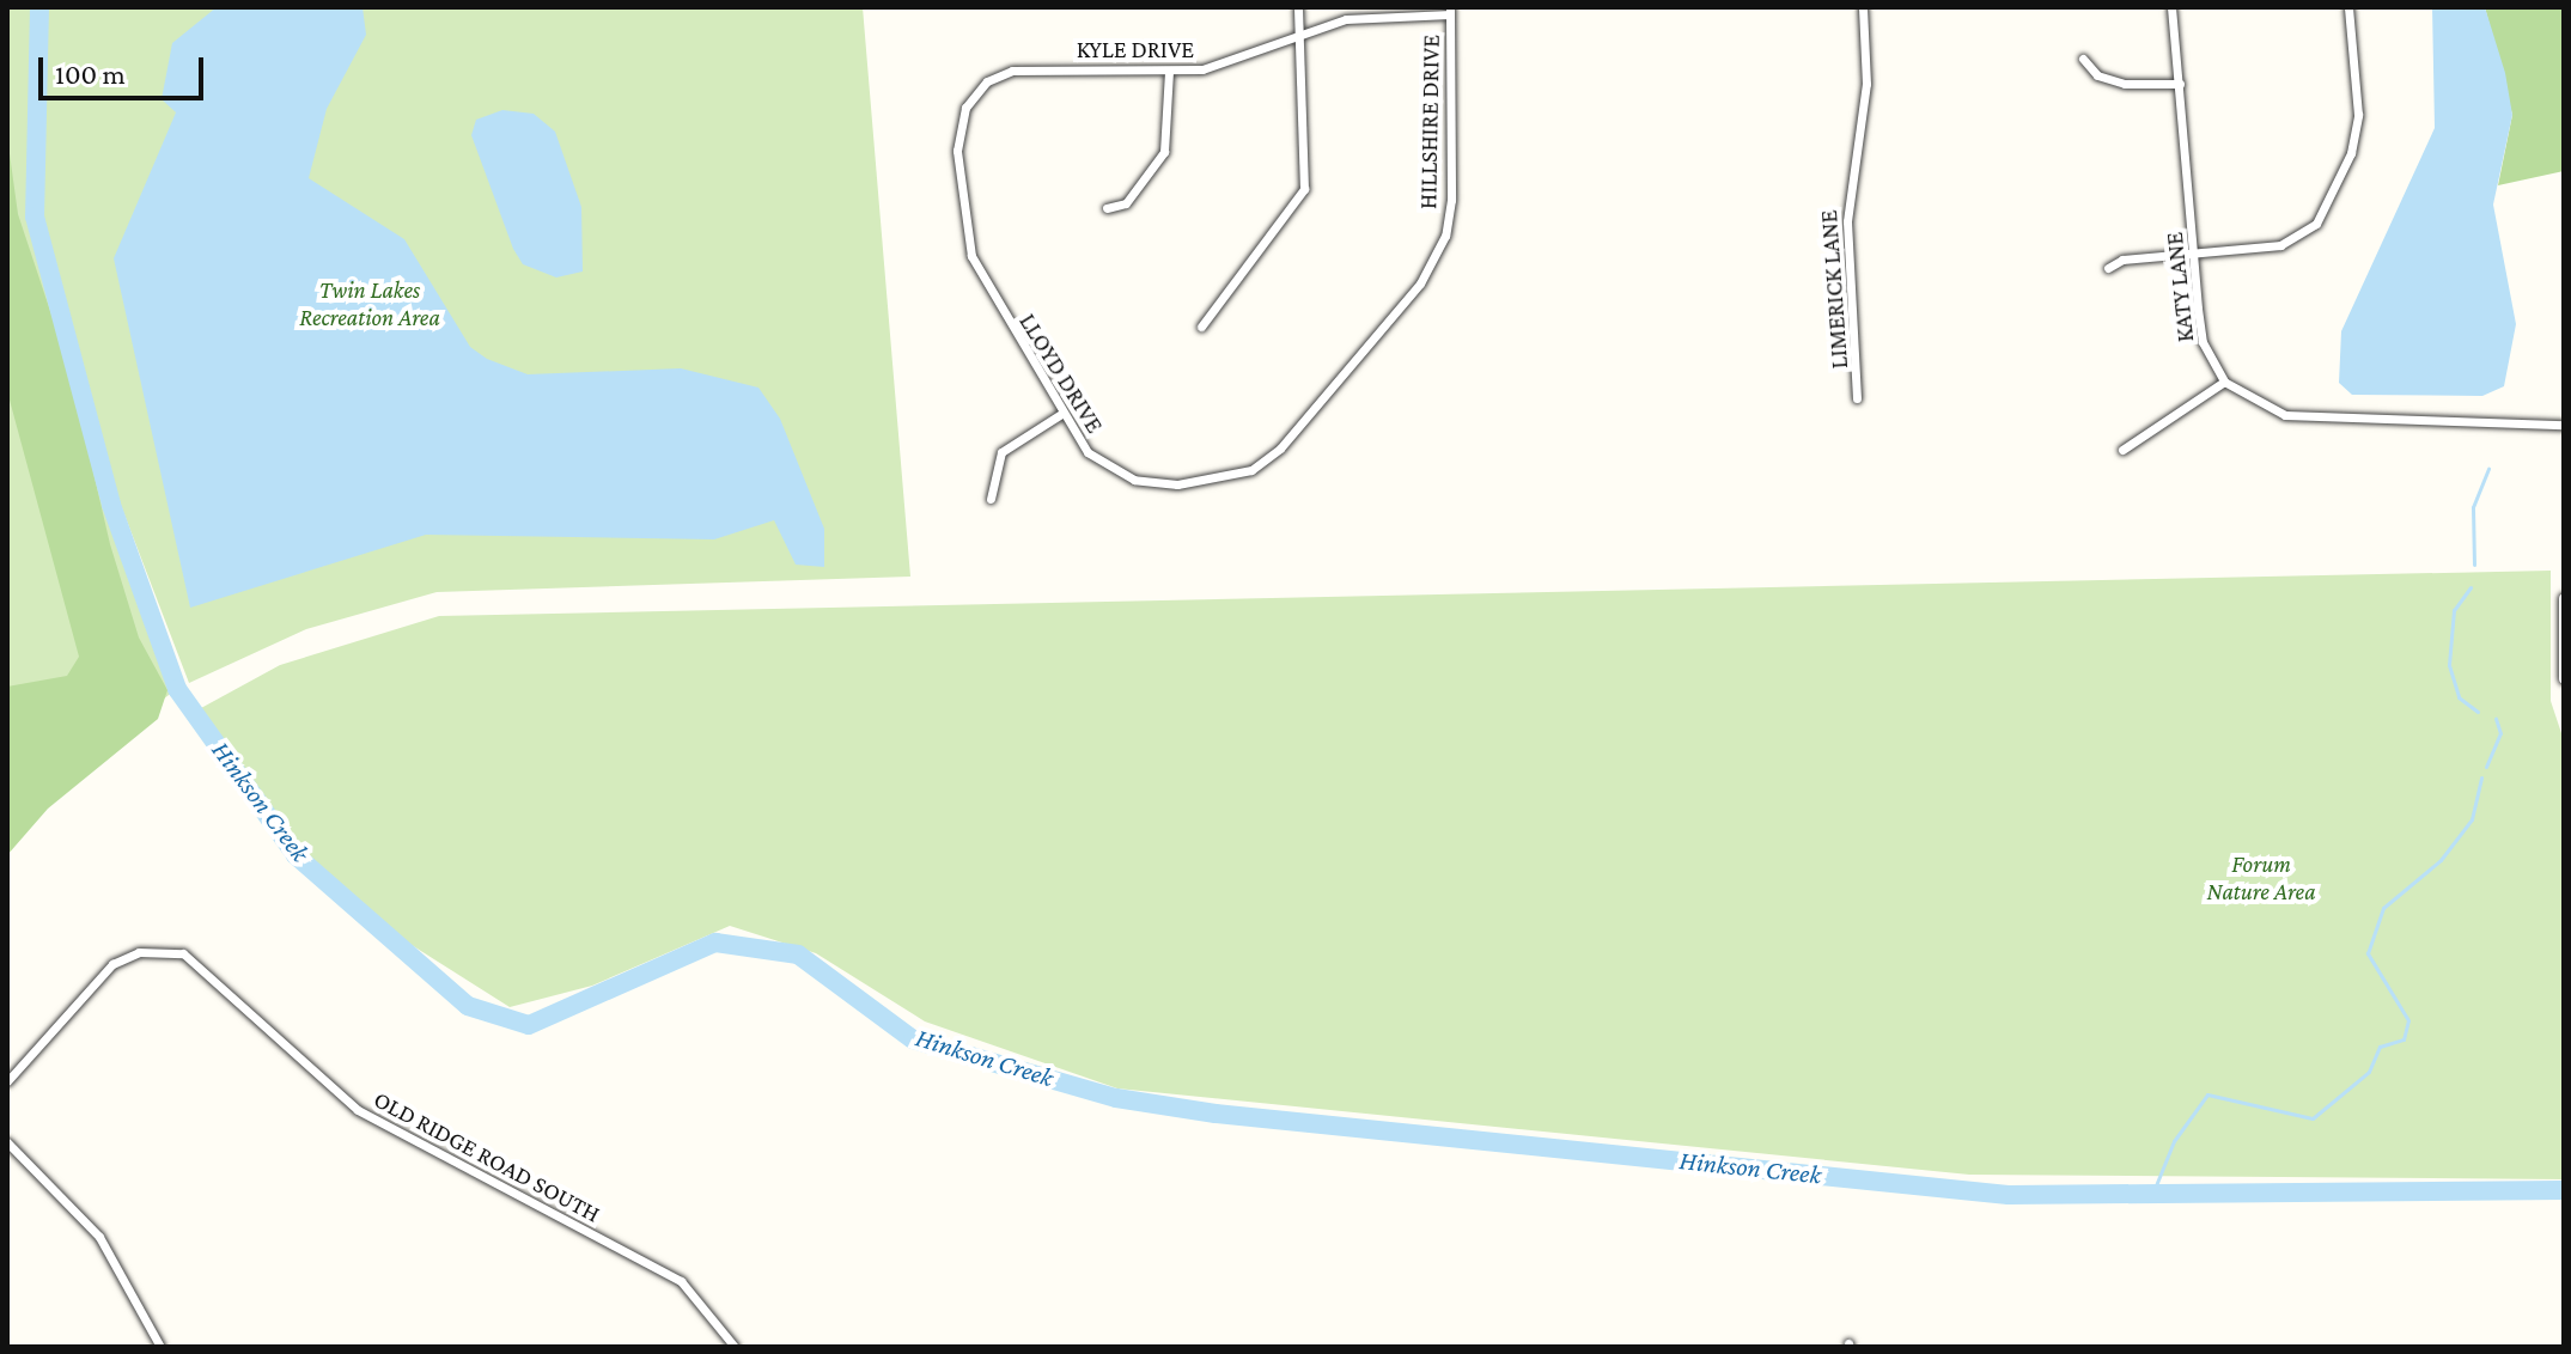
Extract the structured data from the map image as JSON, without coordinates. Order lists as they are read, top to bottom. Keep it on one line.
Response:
{"streets":{"street":["KYLE DRIVE","HILLSHIRE DRIVE","KATY LANE","LIMERICK LANE","LLOYD DRIVE","OLD RIDGE ROAD SOUTH"]},"crossings":[["KYLE DRIVE","HILLSHIRE DRIVE"],["KYLE DRIVE","LLOYD DRIVE"],["HILLSHIRE DRIVE","LLOYD DRIVE"]],"water":["Hinkson Creek"],"parks":["Twin Lakes Recreation Area","Forum Nature Area"],"scale_bar":"100 m"}
